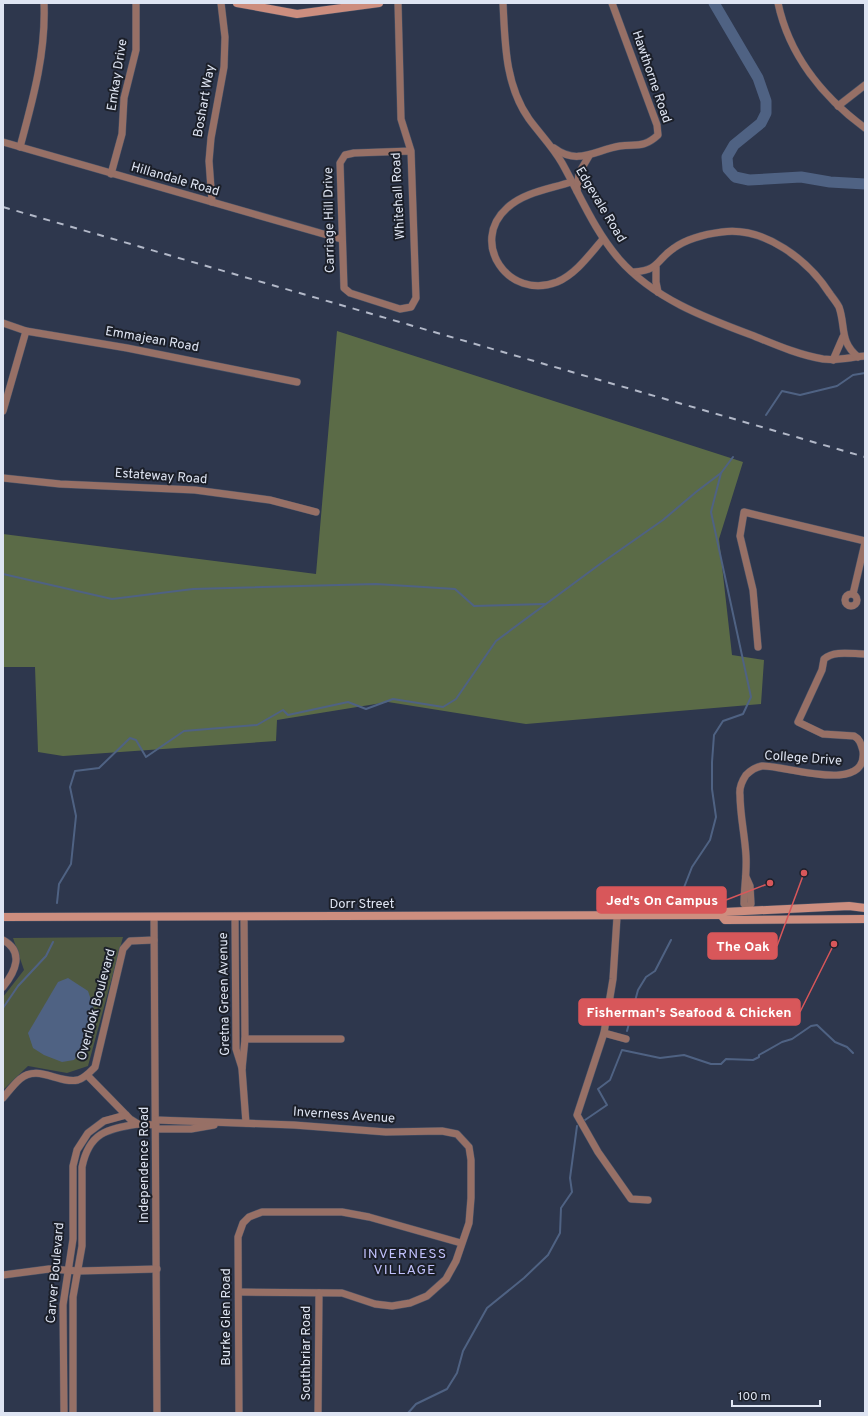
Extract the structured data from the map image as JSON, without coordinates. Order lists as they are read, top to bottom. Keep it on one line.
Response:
{"streets":{"main road":["Dorr Street"],"street":["Emkay Drive","Hawthorne Road","Boshart Way","Hillandale Road","Whitehall Road","Edgevale Road","Carriage Hill Drive","Emmajean Road","Estateway Road","College Drive","Gretna Green Avenue","Overlook Boulevard","Inverness Avenue","Independence Road","Carver Boulevard","Burke Glen Road","Southbriar Road"]},"crossings":[["Emkay Drive","Hillandale Road"],["Hawthorne Road","Edgevale Road"],["Boshart Way","Hillandale Road"],["Hillandale Road","Carriage Hill Drive"],["Whitehall Road","Carriage Hill Drive"],["College Drive","Dorr Street"],["Dorr Street","Gretna Green Avenue"],["Dorr Street","Independence Road"],["Gretna Green Avenue","Inverness Avenue"],["Overlook Boulevard","Independence Road"],["Inverness Avenue","Independence Road"],["Inverness Avenue","Carver Boulevard"],["Inverness Avenue","Burke Glen Road"]],"districts":["INVERNESS VILLAGE"],"places":["The Oak","Jed's On Campus","Fisherman's Seafood & Chicken"],"scale_bar":"100 m"}
